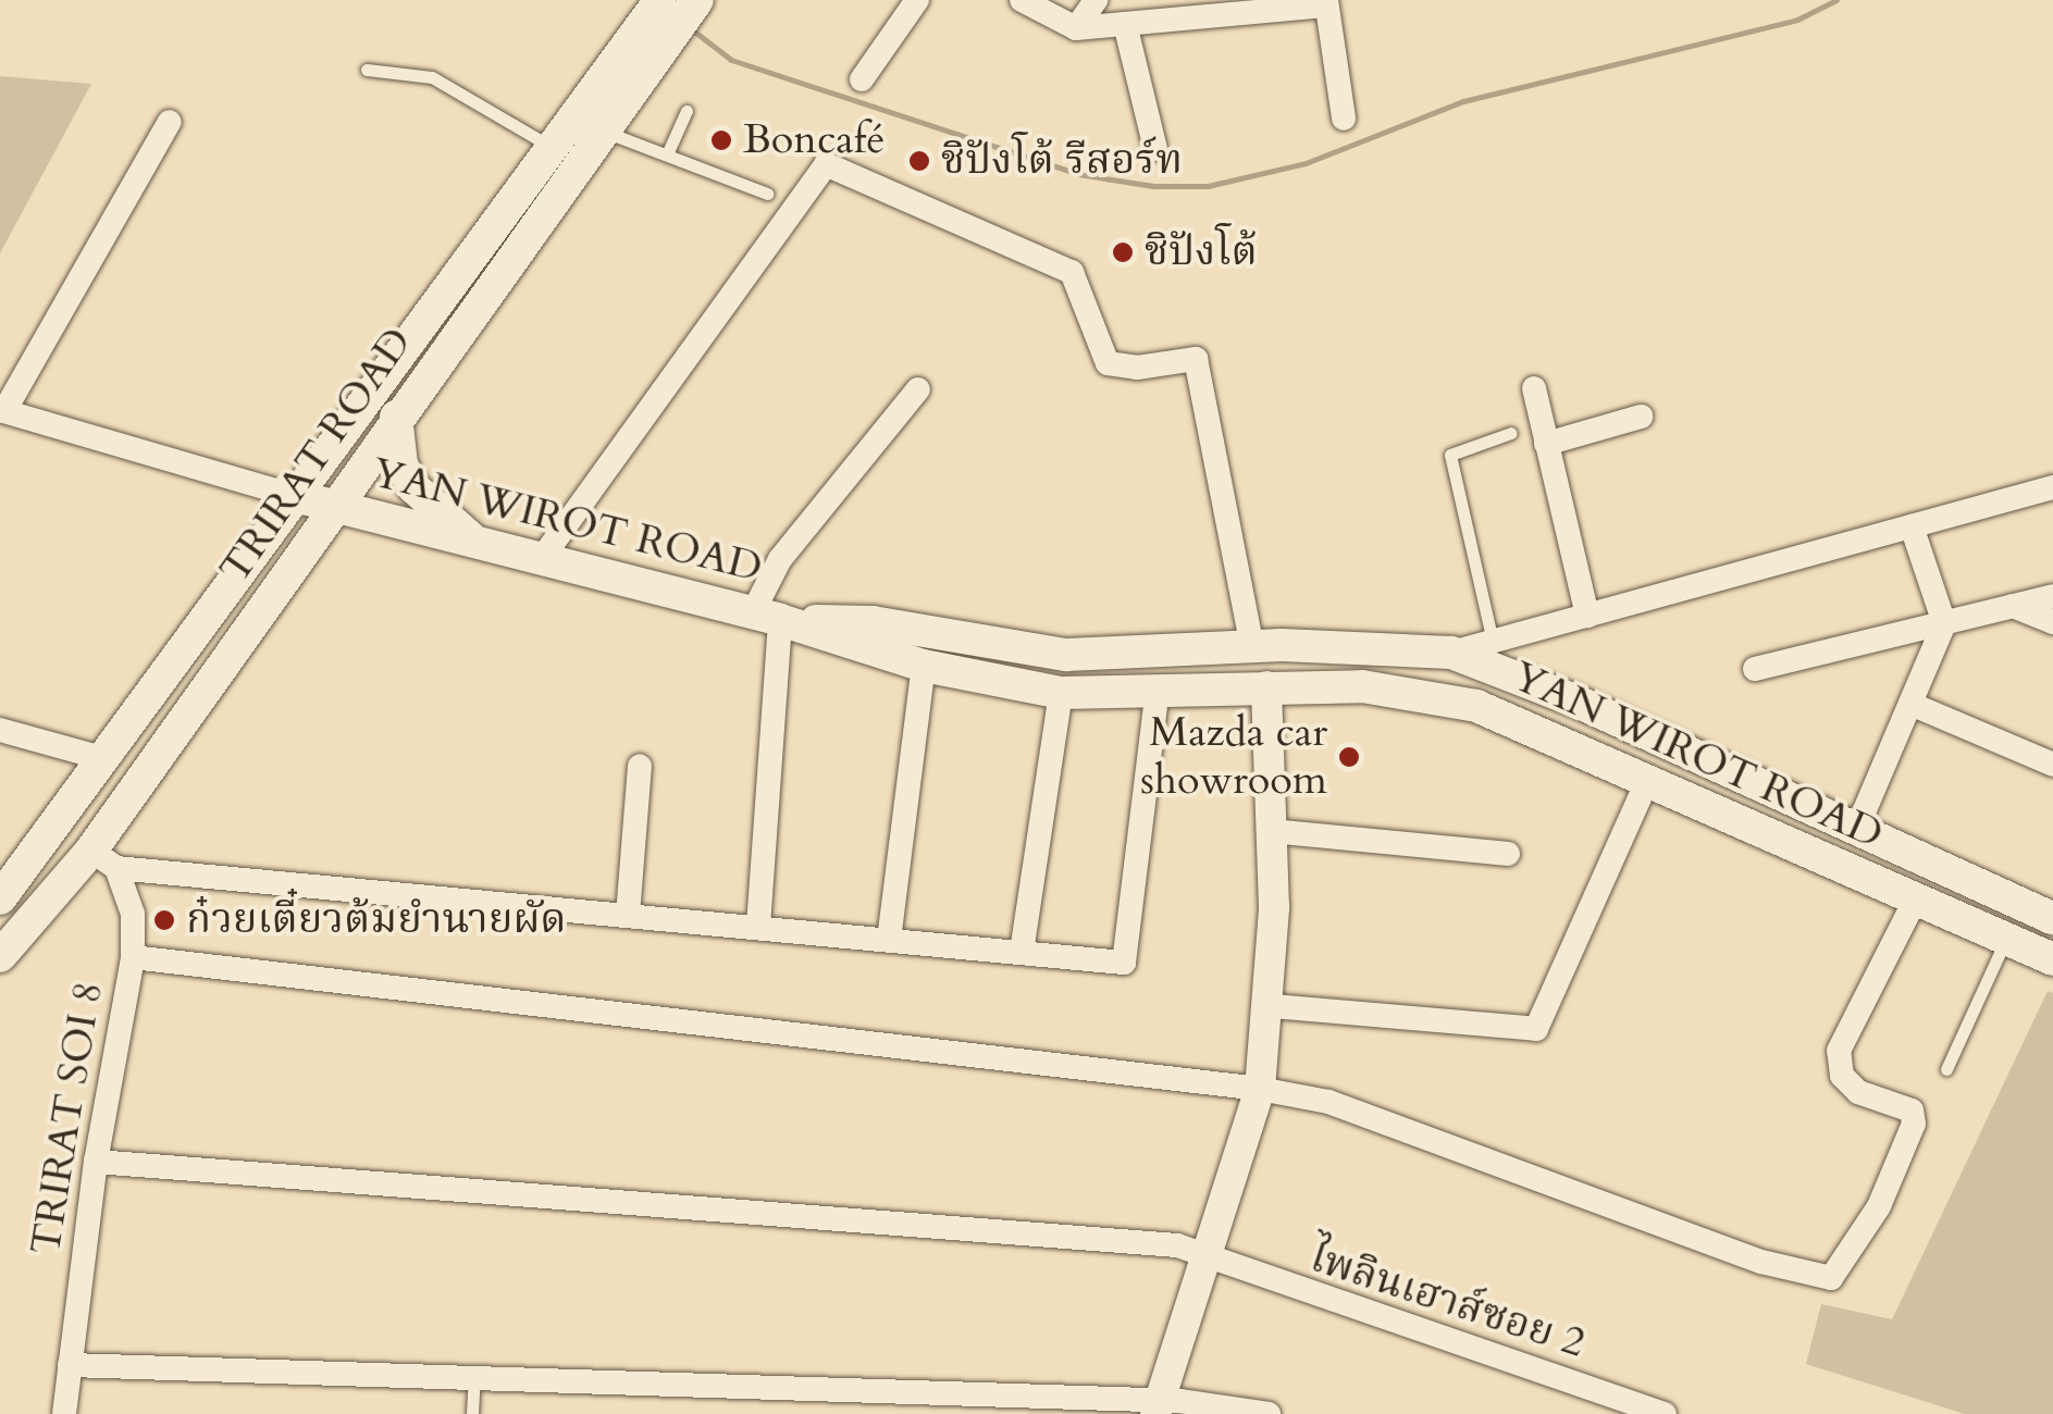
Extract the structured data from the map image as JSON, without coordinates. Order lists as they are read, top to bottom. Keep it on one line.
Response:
{"streets":{"main road":["TRIRAT ROAD","YAN WIROT ROAD"],"street":["TRIRAT SOI 8","ไพลินเฮาส์ซอย 2"]},"crossings":[["TRIRAT ROAD","YAN WIROT ROAD"],["TRIRAT ROAD","TRIRAT SOI 8"],["TRIRAT SOI 8","ไพลินเฮาส์ซอย 2"]],"places":["Boncafé","ชิปังโต้ รีสอร์ท","ชิปังโต้","Mazda car showroom","ก๋วยเตี๋ยวต้มยำนายผัด"]}
